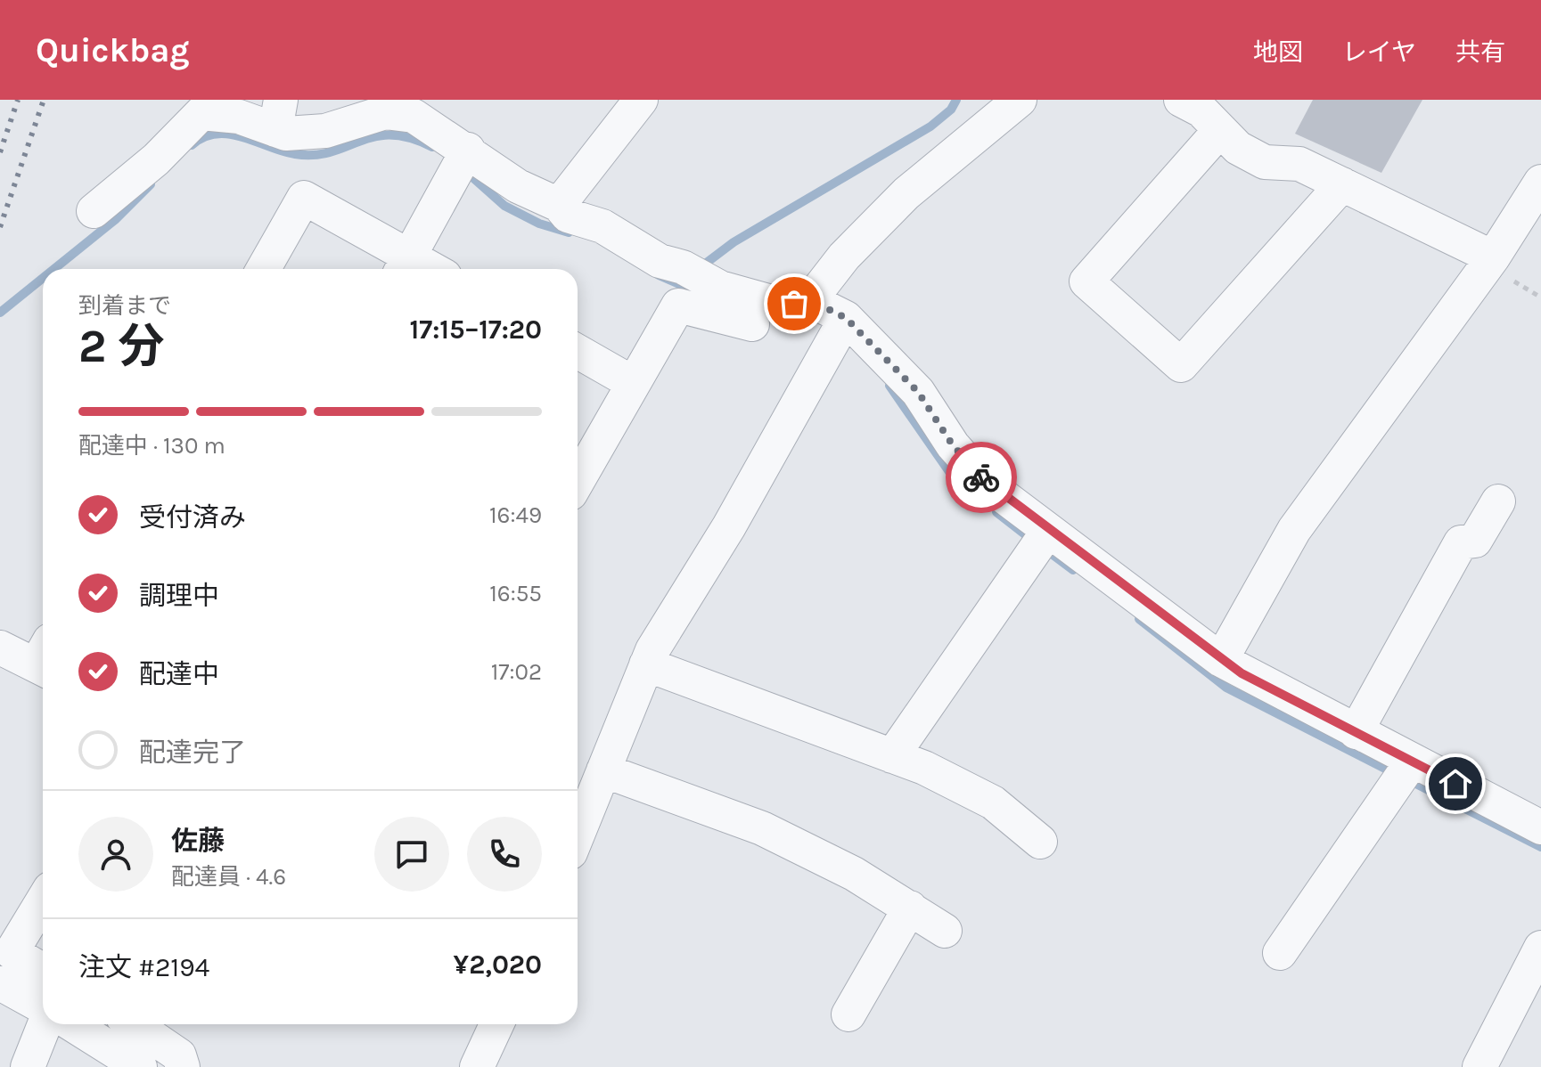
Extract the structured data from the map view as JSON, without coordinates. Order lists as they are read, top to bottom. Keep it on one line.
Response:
{"page":{"header":"Quickbag","nav":["地図","レイヤ","共有"],"heading":["2 分","到着まで","17:15–17:20"],"panel":["佐藤","配達員 · 4.6","注文 #2194","¥2,020"],"bar":"配達中 · 130 m","list":[["受付済み","16:49"],["調理中","16:55"],["配達中","17:02"],"配達完了"]}}
